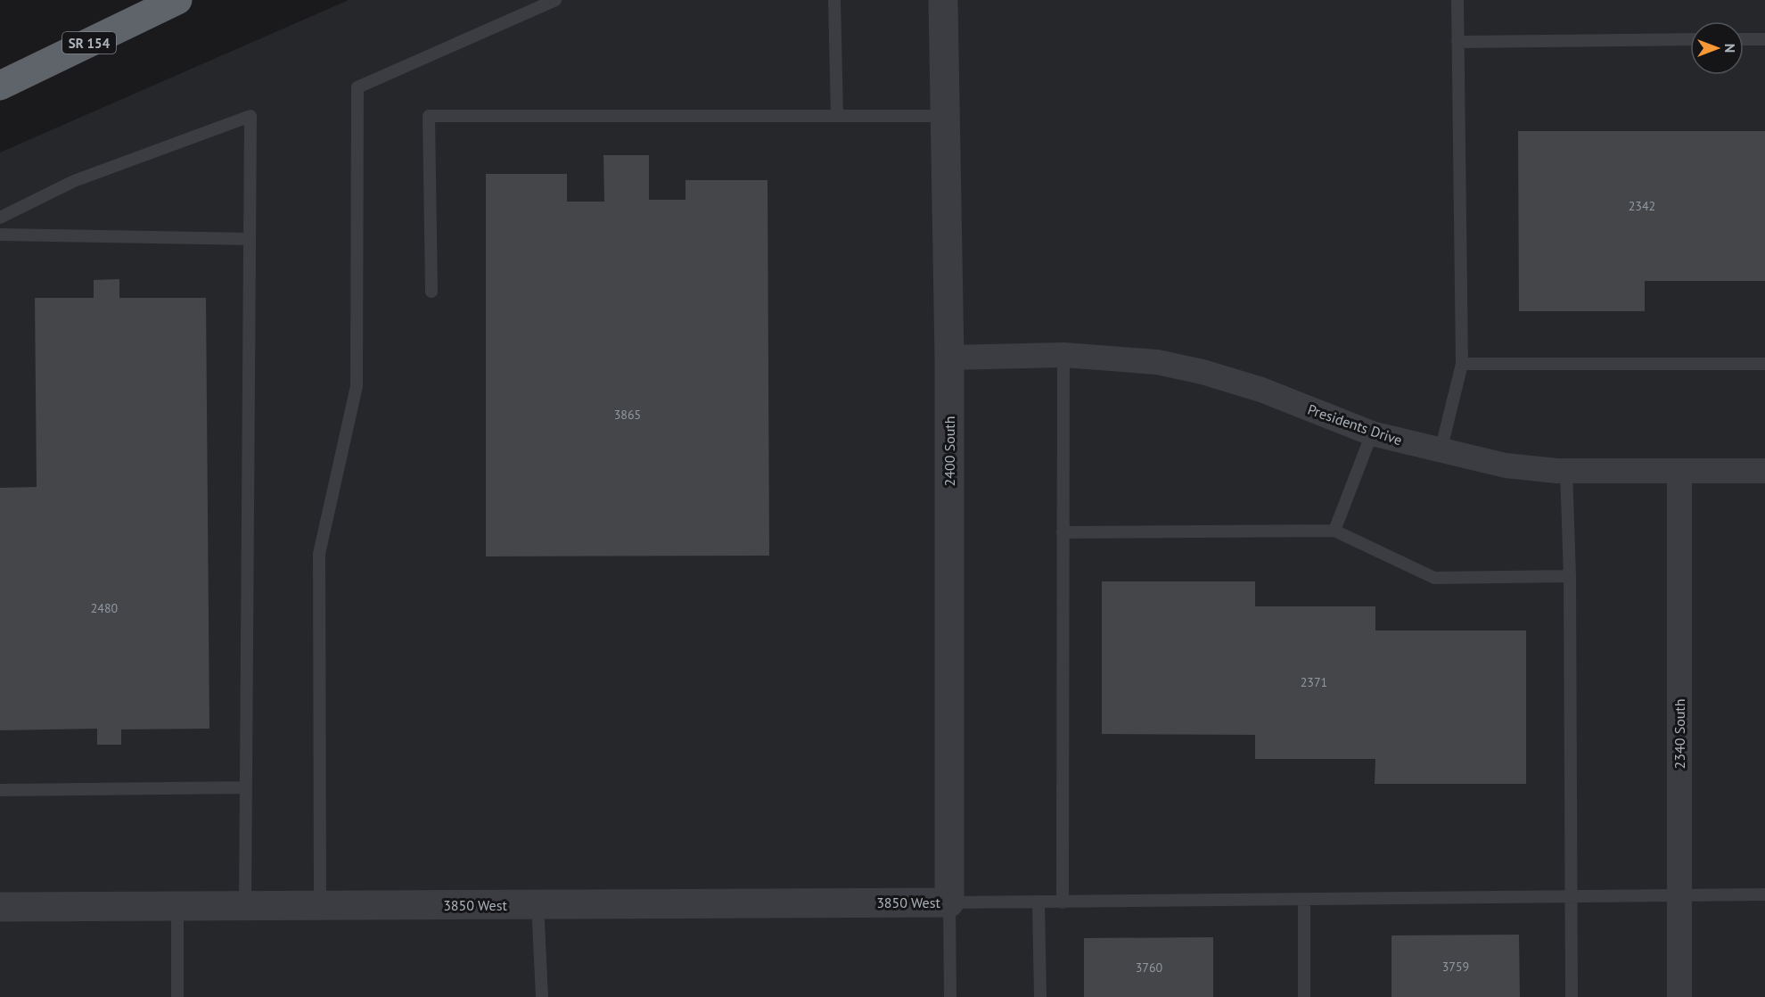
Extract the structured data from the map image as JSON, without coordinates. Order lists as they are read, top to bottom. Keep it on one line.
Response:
{"streets":{"highway":["SR 154"],"street":["Presidents Drive","2400 South","2340 South","3850 West"]},"crossings":[["Presidents Drive","2400 South"],["Presidents Drive","2340 South"],["2400 South","3850 West"]],"house_numbers":["2342","3865","2480","2371","3759","3760"],"north":"right"}
